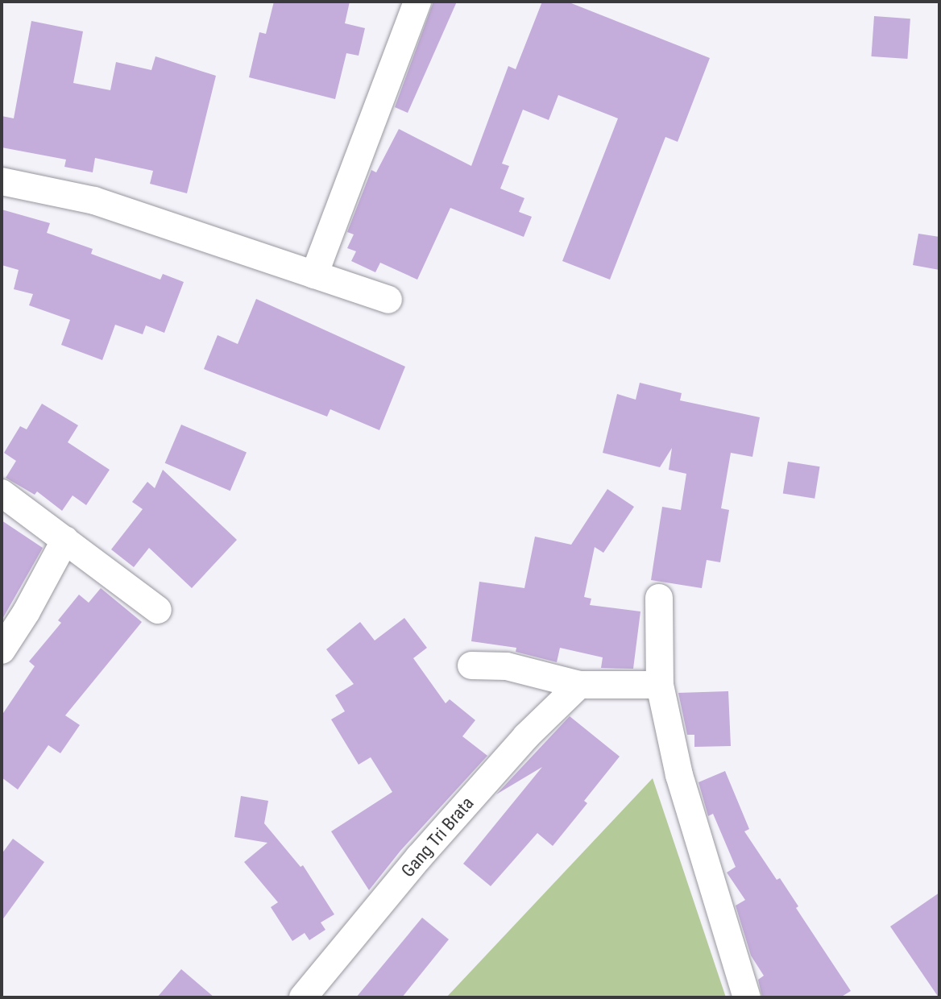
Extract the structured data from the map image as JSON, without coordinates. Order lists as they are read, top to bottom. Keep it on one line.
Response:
{"streets":{"street":["Gang Tri Brata"]}}
